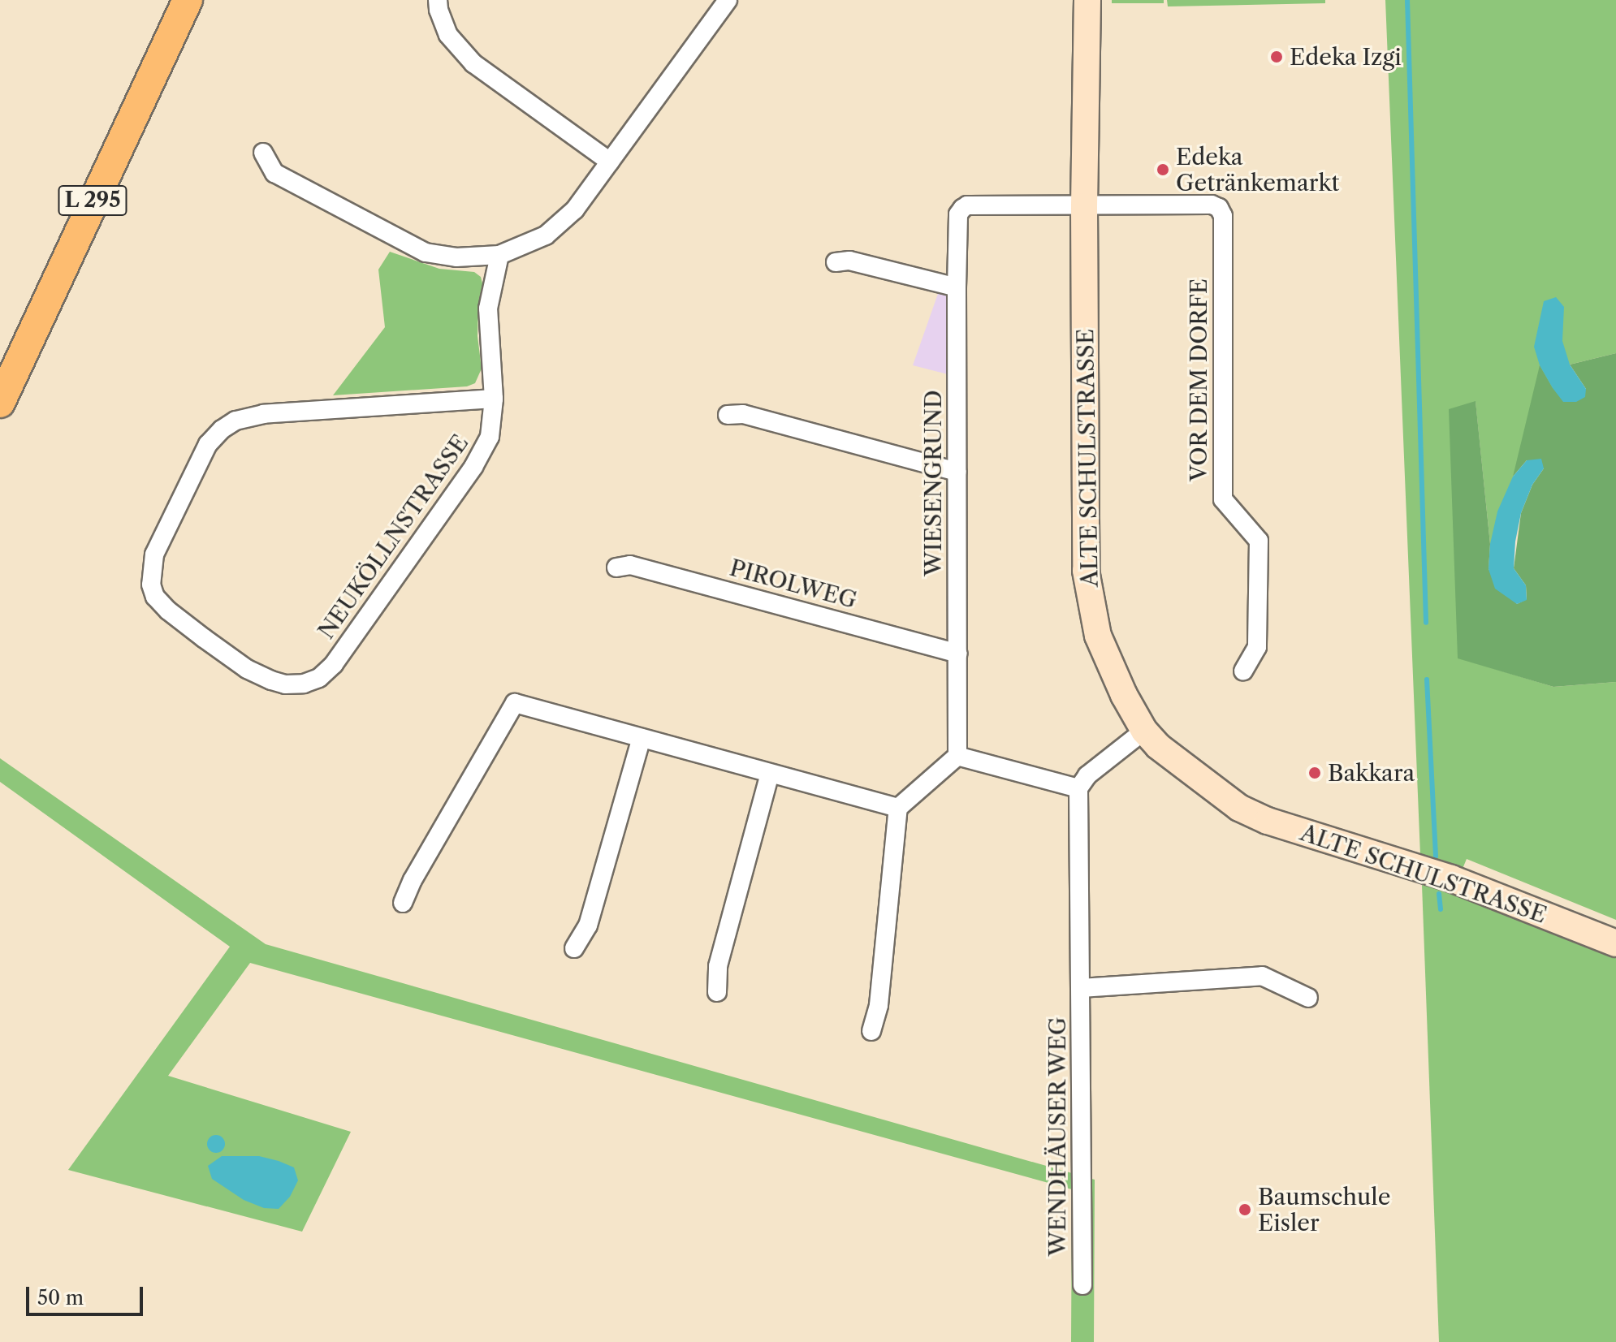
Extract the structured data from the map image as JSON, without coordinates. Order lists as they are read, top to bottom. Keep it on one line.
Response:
{"streets":{"main road":["L 295"],"street":["VOR DEM DORFE","ALTE SCHULSTRASSE","WIESENGRUND","NEUKÖLLNSTRASSE","PIROLWEG","WENDHÄUSER WEG"]},"crossings":[["VOR DEM DORFE","ALTE SCHULSTRASSE"],["VOR DEM DORFE","WIESENGRUND"],["ALTE SCHULSTRASSE","WIESENGRUND"],["WIESENGRUND","PIROLWEG"]],"places":["Edeka Izgi","Edeka Getränkemarkt","Bakkara","Baumschule Eisler"],"scale_bar":"50 m"}
